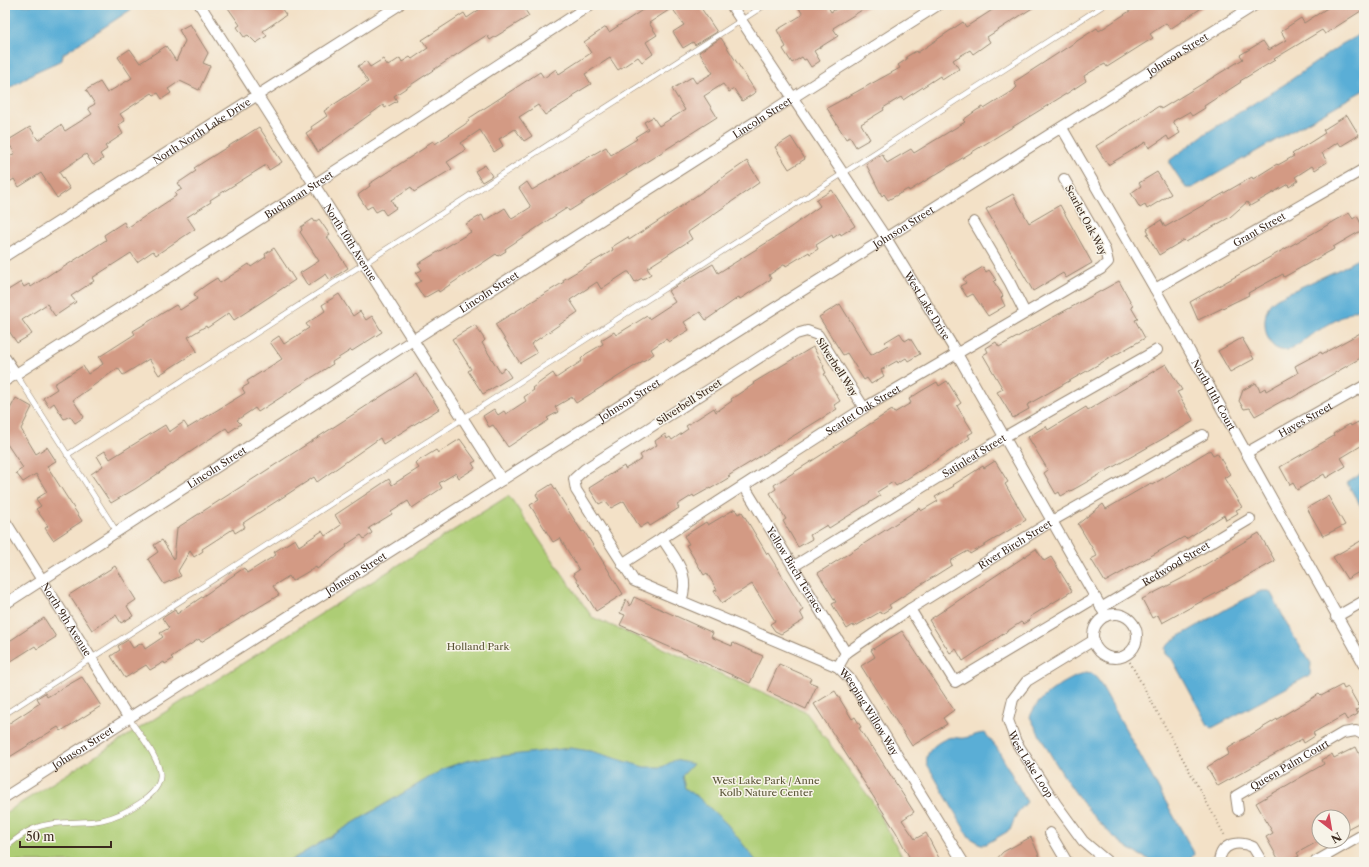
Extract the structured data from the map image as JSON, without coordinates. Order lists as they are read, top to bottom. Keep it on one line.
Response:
{"streets":{"street":["Johnson Street","Lincoln Street","North North Lake Drive","Buchanan Street","Scarlet Oak Way","Grant Street","North 10th Avenue","West Lake Drive","Silverbell Way","North 11th Court","Silverbell Street","Scarlet Oak Street","Hayes Street","Satinleaf Street","River Birch Street","Redwood Street","Yellow Birch Terrace","North 9th Avenue","Weeping Willow Way","West Lake Loop","Queen Palm Court"]},"crossings":[["Johnson Street","North 10th Avenue"],["Johnson Street","West Lake Drive"],["Johnson Street","North 11th Court"],["Johnson Street","North 9th Avenue"],["Lincoln Street","North 10th Avenue"],["Lincoln Street","West Lake Drive"],["Lincoln Street","North 9th Avenue"],["North North Lake Drive","North 10th Avenue"],["Buchanan Street","North 10th Avenue"],["Scarlet Oak Way","Scarlet Oak Street"],["Grant Street","North 11th Court"],["West Lake Drive","Scarlet Oak Street"],["West Lake Drive","Satinleaf Street"],["West Lake Drive","River Birch Street"],["West Lake Drive","Redwood Street"],["West Lake Drive","West Lake Loop"],["Silverbell Way","Silverbell Street"],["Silverbell Way","Scarlet Oak Street"],["North 11th Court","Hayes Street"],["Silverbell Street","Weeping Willow Way"],["Scarlet Oak Street","Yellow Birch Terrace"],["Scarlet Oak Street","Weeping Willow Way"],["Satinleaf Street","Yellow Birch Terrace"],["River Birch Street","Yellow Birch Terrace"],["River Birch Street","Weeping Willow Way"],["Redwood Street","West Lake Loop"]],"parks":["Holland Park","West Lake Park / Anne Kolb Nature Center"],"scale_bar":"50 m","north":"bottom right"}
